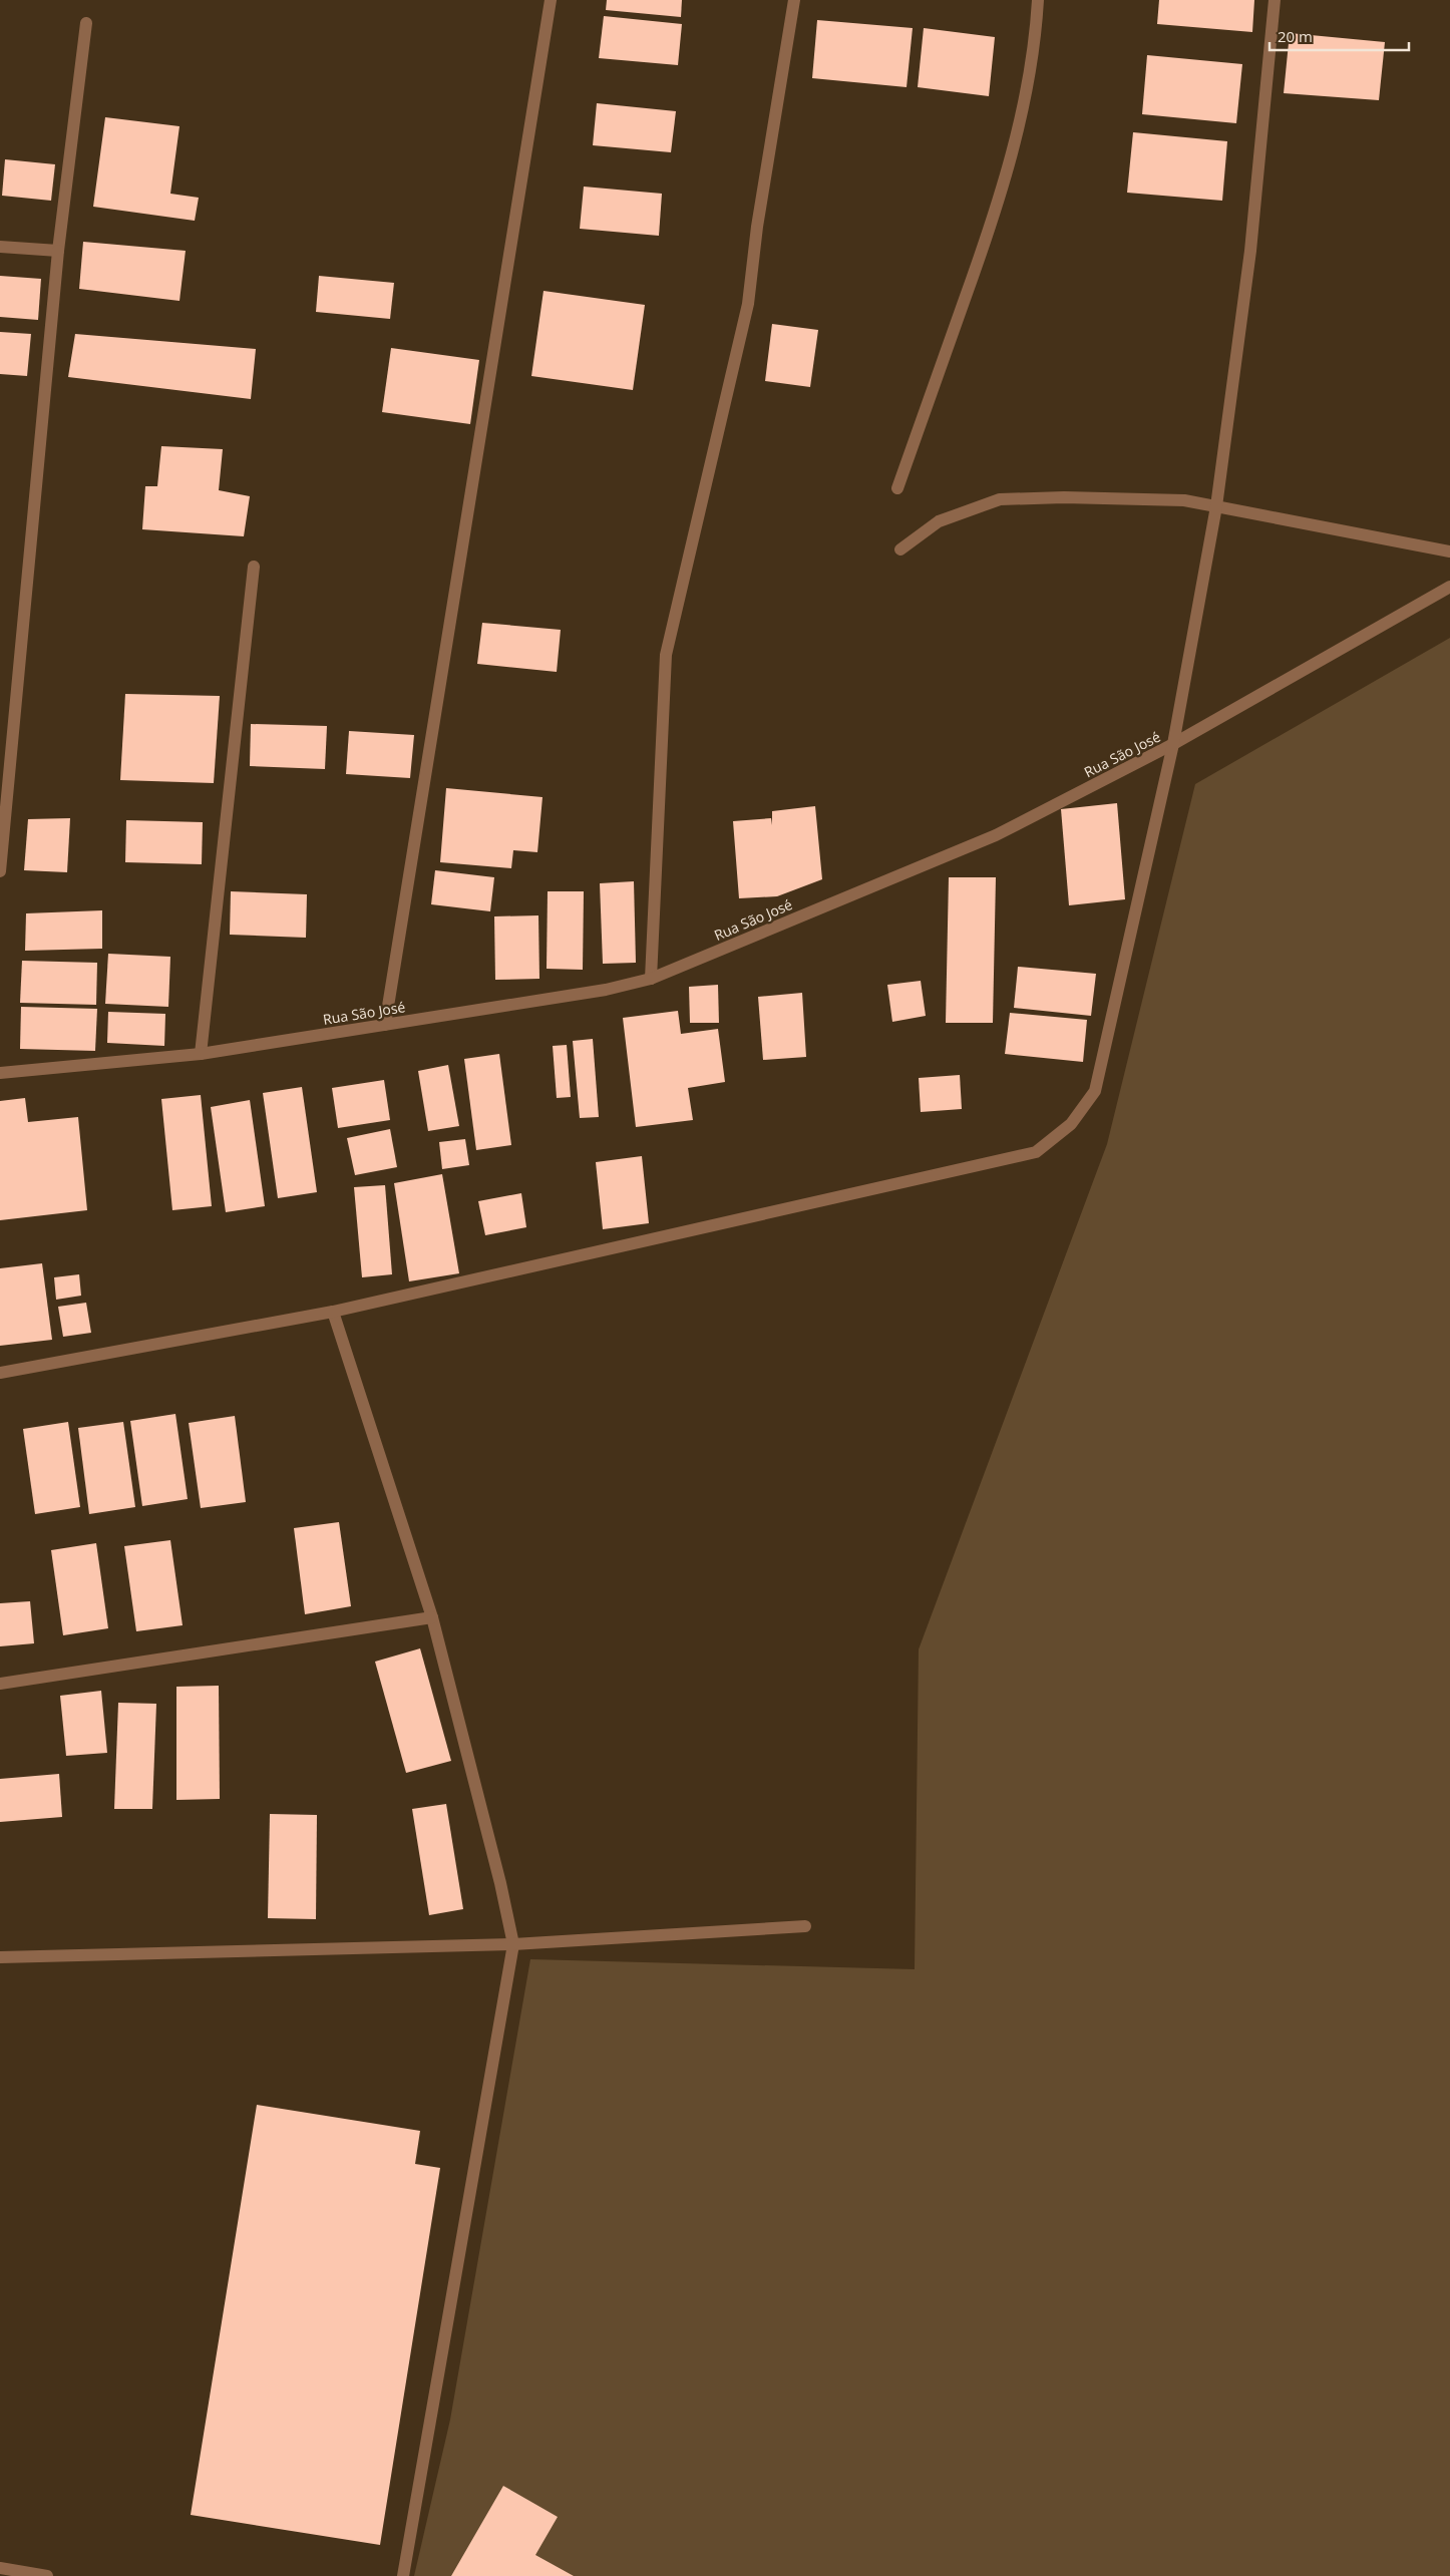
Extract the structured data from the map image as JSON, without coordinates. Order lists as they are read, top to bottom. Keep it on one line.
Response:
{"streets":{"street":["Rua São José"]},"scale_bar":"20 m"}
